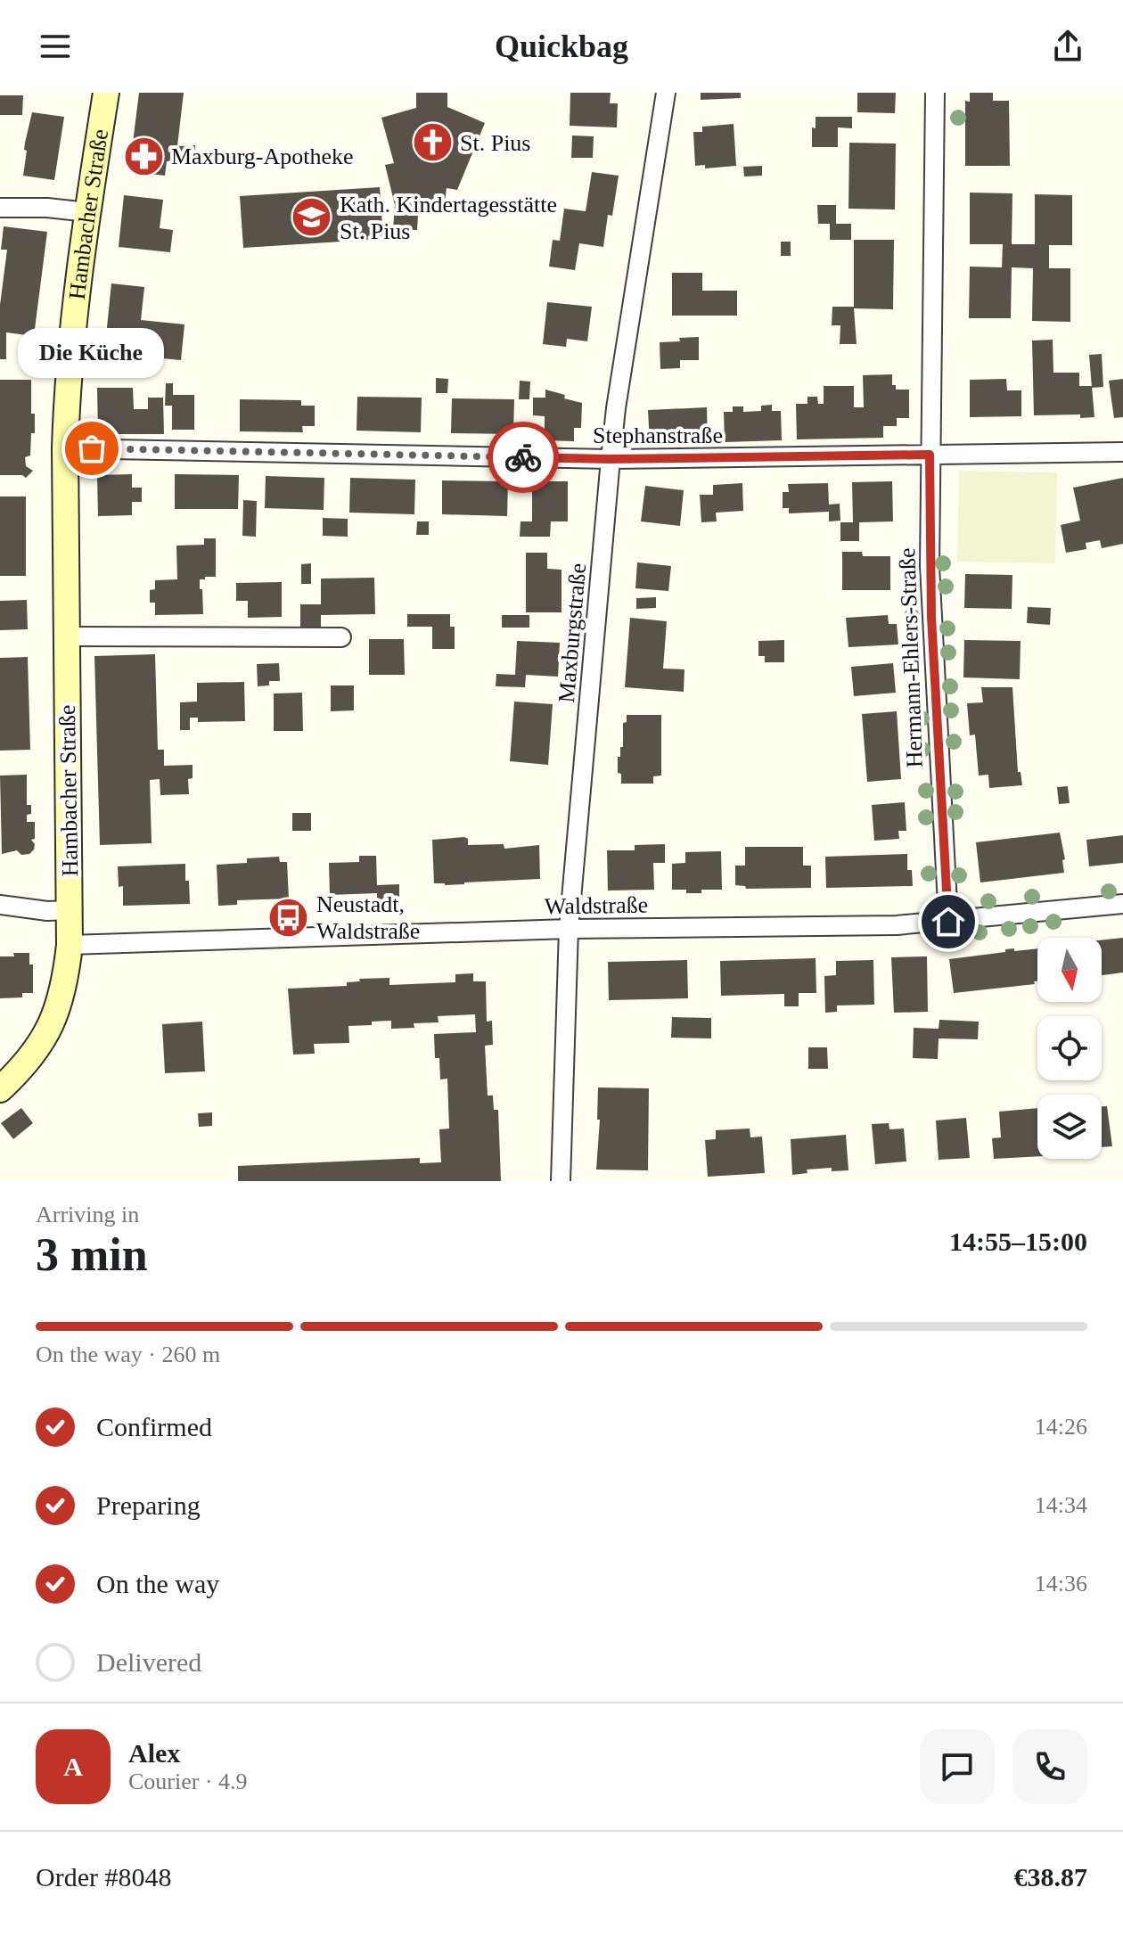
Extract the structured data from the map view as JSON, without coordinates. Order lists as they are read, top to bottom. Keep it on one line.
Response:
{"streets":{"street":["Hambacher Straße","Stephanstraße","Maxburgstraße","Hermann-Ehlers-Straße","Waldstraße"]},"crossings":[["Hambacher Straße","Stephanstraße"],["Hambacher Straße","Waldstraße"],["Stephanstraße","Maxburgstraße"],["Stephanstraße","Hermann-Ehlers-Straße"],["Maxburgstraße","Waldstraße"],["Hermann-Ehlers-Straße","Waldstraße"]],"places":{"church":["St. Pius"],"pharmacy":["Maxburg-Apotheke"],"school or university":["Kath. Kindertagesstätte St. Pius"],"other":["Die Küche"],"bus stop":["Neustadt, Waldstraße"]},"north":"bottom","page":{"header":"Quickbag","bubble":"Die Küche","heading":["3 min","Arriving in","14:55–15:00"],"panel":["Alex","Courier · 4.9","Order #8048","€38.87"],"bar":"On the way · 260 m","list":[["Confirmed","14:26"],["Preparing","14:34"],["On the way","14:36"],"Delivered"],"round":"A"}}
